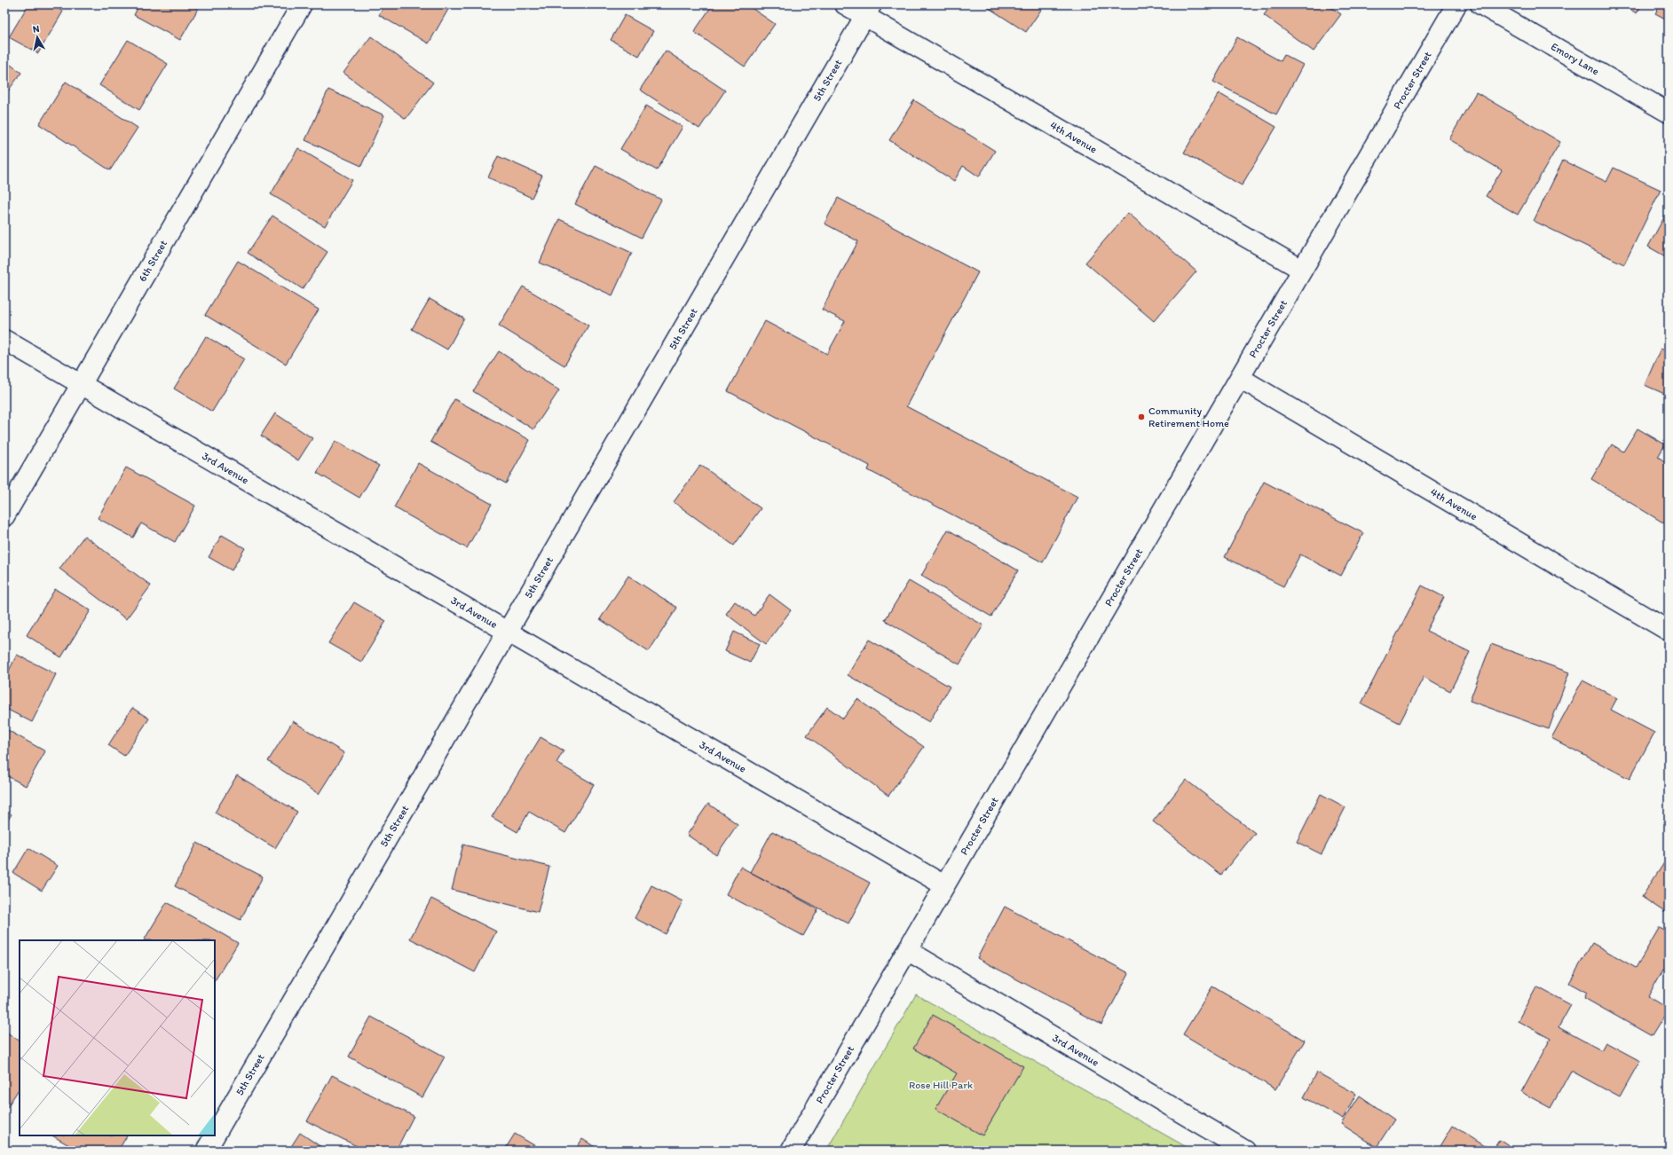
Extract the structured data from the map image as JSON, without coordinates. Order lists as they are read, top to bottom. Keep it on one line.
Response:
{"streets":{"street":["Emory Lane","5th Street","Procter Street","4th Avenue","6th Street","3rd Avenue"]},"crossings":[["5th Street","4th Avenue"],["5th Street","3rd Avenue"],["Procter Street","4th Avenue"],["Procter Street","3rd Avenue"],["6th Street","3rd Avenue"]],"parks":["Rose Hill Park"],"places":["Community Retirement Home"],"north":"top"}
